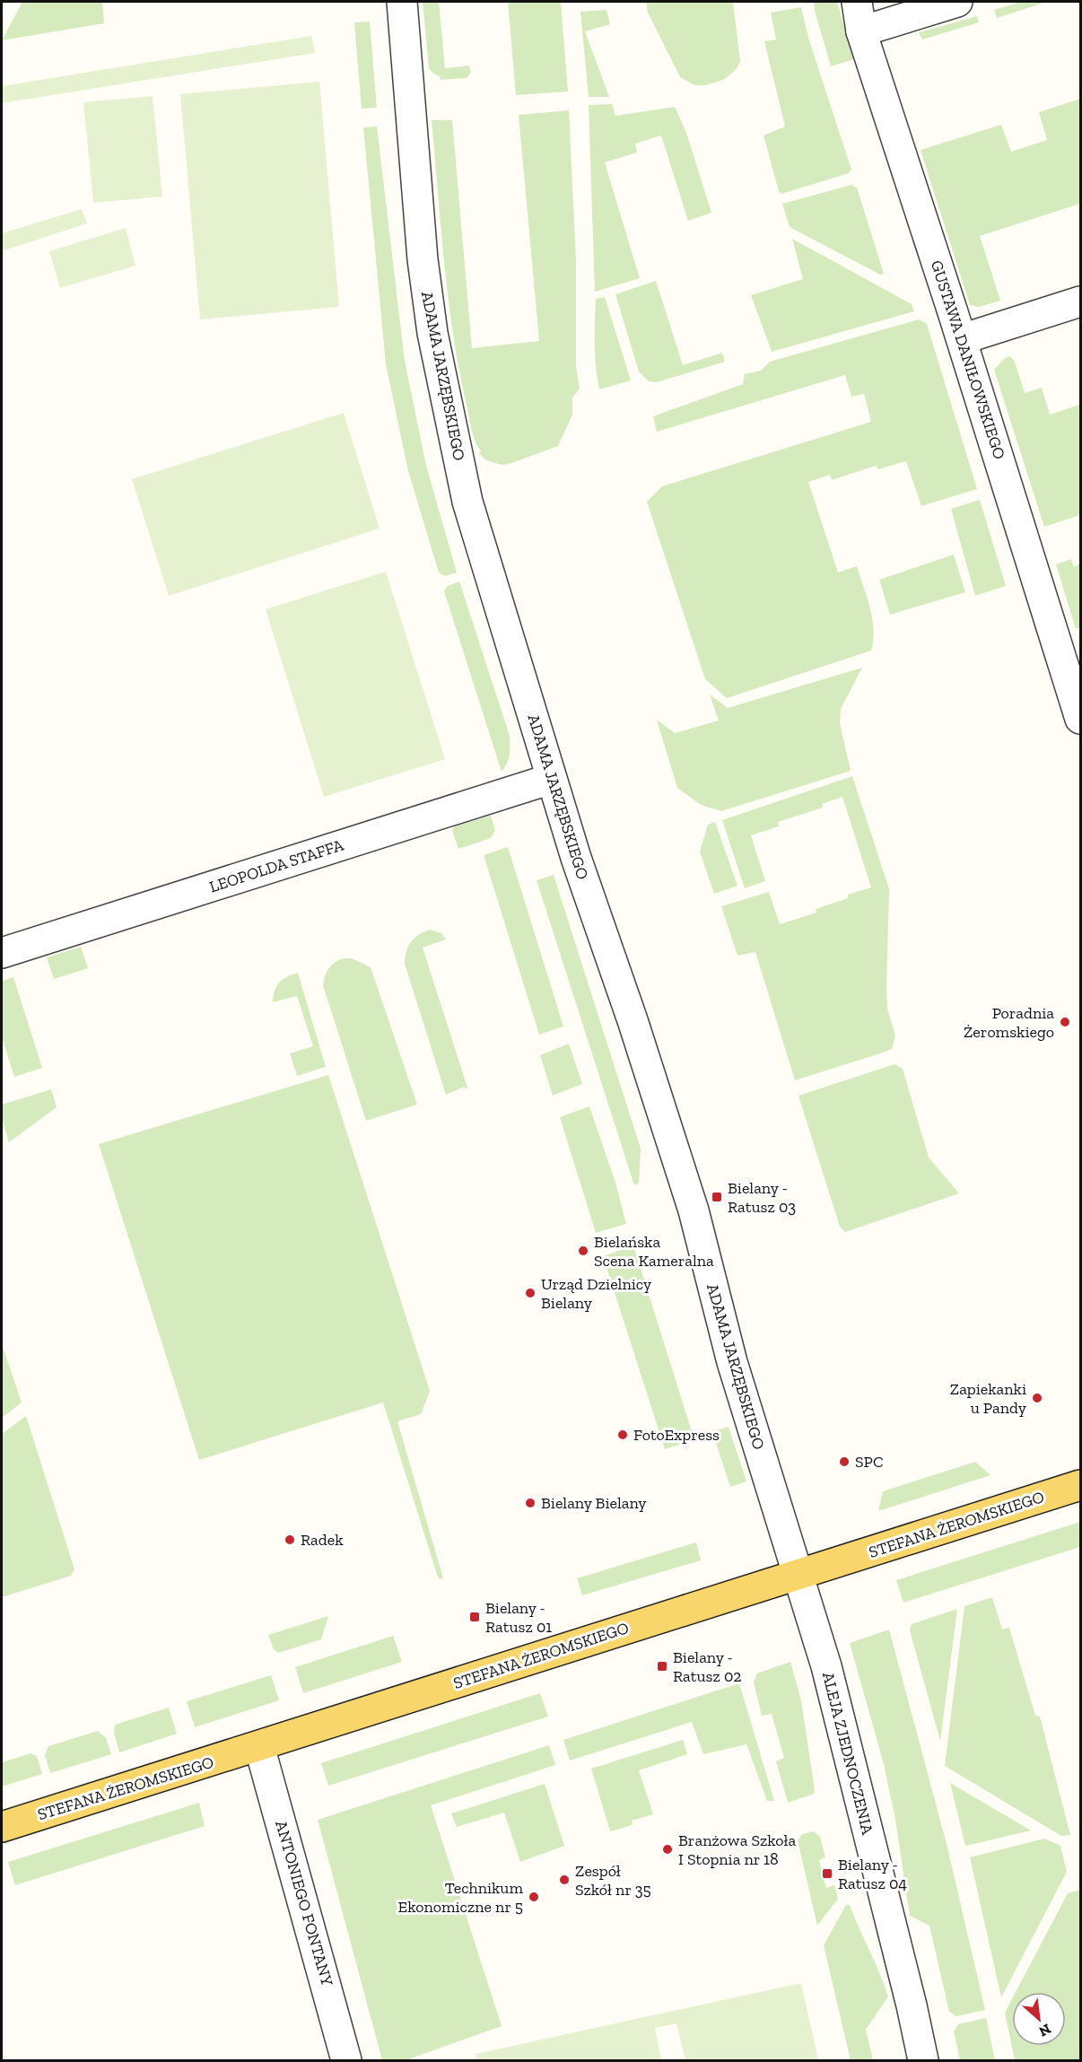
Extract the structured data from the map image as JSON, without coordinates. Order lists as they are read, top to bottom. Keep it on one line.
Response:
{"streets":{"main road":["STEFANA ŻEROMSKIEGO"],"street":["GUSTAWA DANIŁOWSKIEGO","ADAMA JARZĘBSKIEGO","LEOPOLDA STAFFA","ALEJA ZJEDNOCZENIA","ANTONIEGO FONTANY"]},"crossings":[["ADAMA JARZĘBSKIEGO","LEOPOLDA STAFFA"],["ADAMA JARZĘBSKIEGO","STEFANA ŻEROMSKIEGO"],["ADAMA JARZĘBSKIEGO","ALEJA ZJEDNOCZENIA"],["STEFANA ŻEROMSKIEGO","ALEJA ZJEDNOCZENIA"],["STEFANA ŻEROMSKIEGO","ANTONIEGO FONTANY"]],"places":{"other":["Poradnia Żeromskiego","Bielańska Scena Kameralna","Urząd Dzielnicy Bielany","Zapiekanki u Pandy","FotoExpress","SPC","Bielany Bielany","Radek","Branżowa Szkoła I Stopnia nr 18","Zespół Szkół nr 35","Technikum Ekonomiczne nr 5"],"transit":["Bielany - Ratusz 03","Bielany - Ratusz 01","Bielany - Ratusz 02","Bielany - Ratusz 04"]},"north":"bottom right"}
